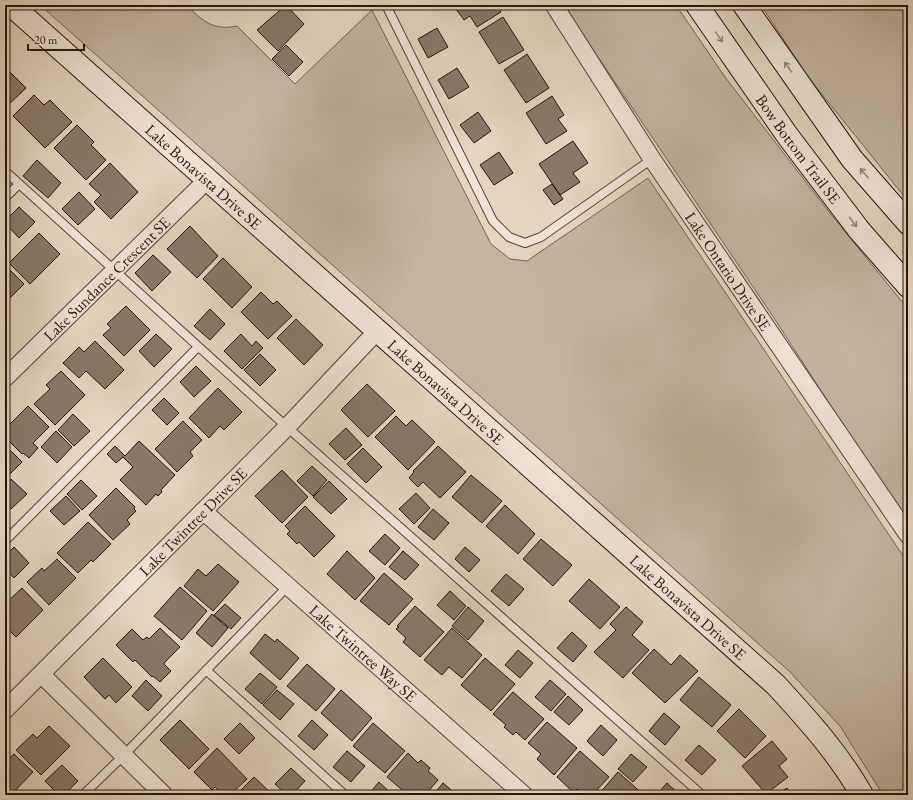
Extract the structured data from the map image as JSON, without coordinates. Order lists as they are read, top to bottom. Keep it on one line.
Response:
{"streets":{"street":["Bow Bottom Trail SE","Lake Bonavista Drive SE","Lake Ontario Drive SE","Lake Sundance Crescent SE","Lake Twintree Drive SE","Lake Twintree Way SE"]},"crossings":[["Lake Bonavista Drive SE","Lake Sundance Crescent SE"],["Lake Bonavista Drive SE","Lake Twintree Drive SE"],["Lake Twintree Drive SE","Lake Twintree Way SE"]],"scale_bar":"20 m"}
